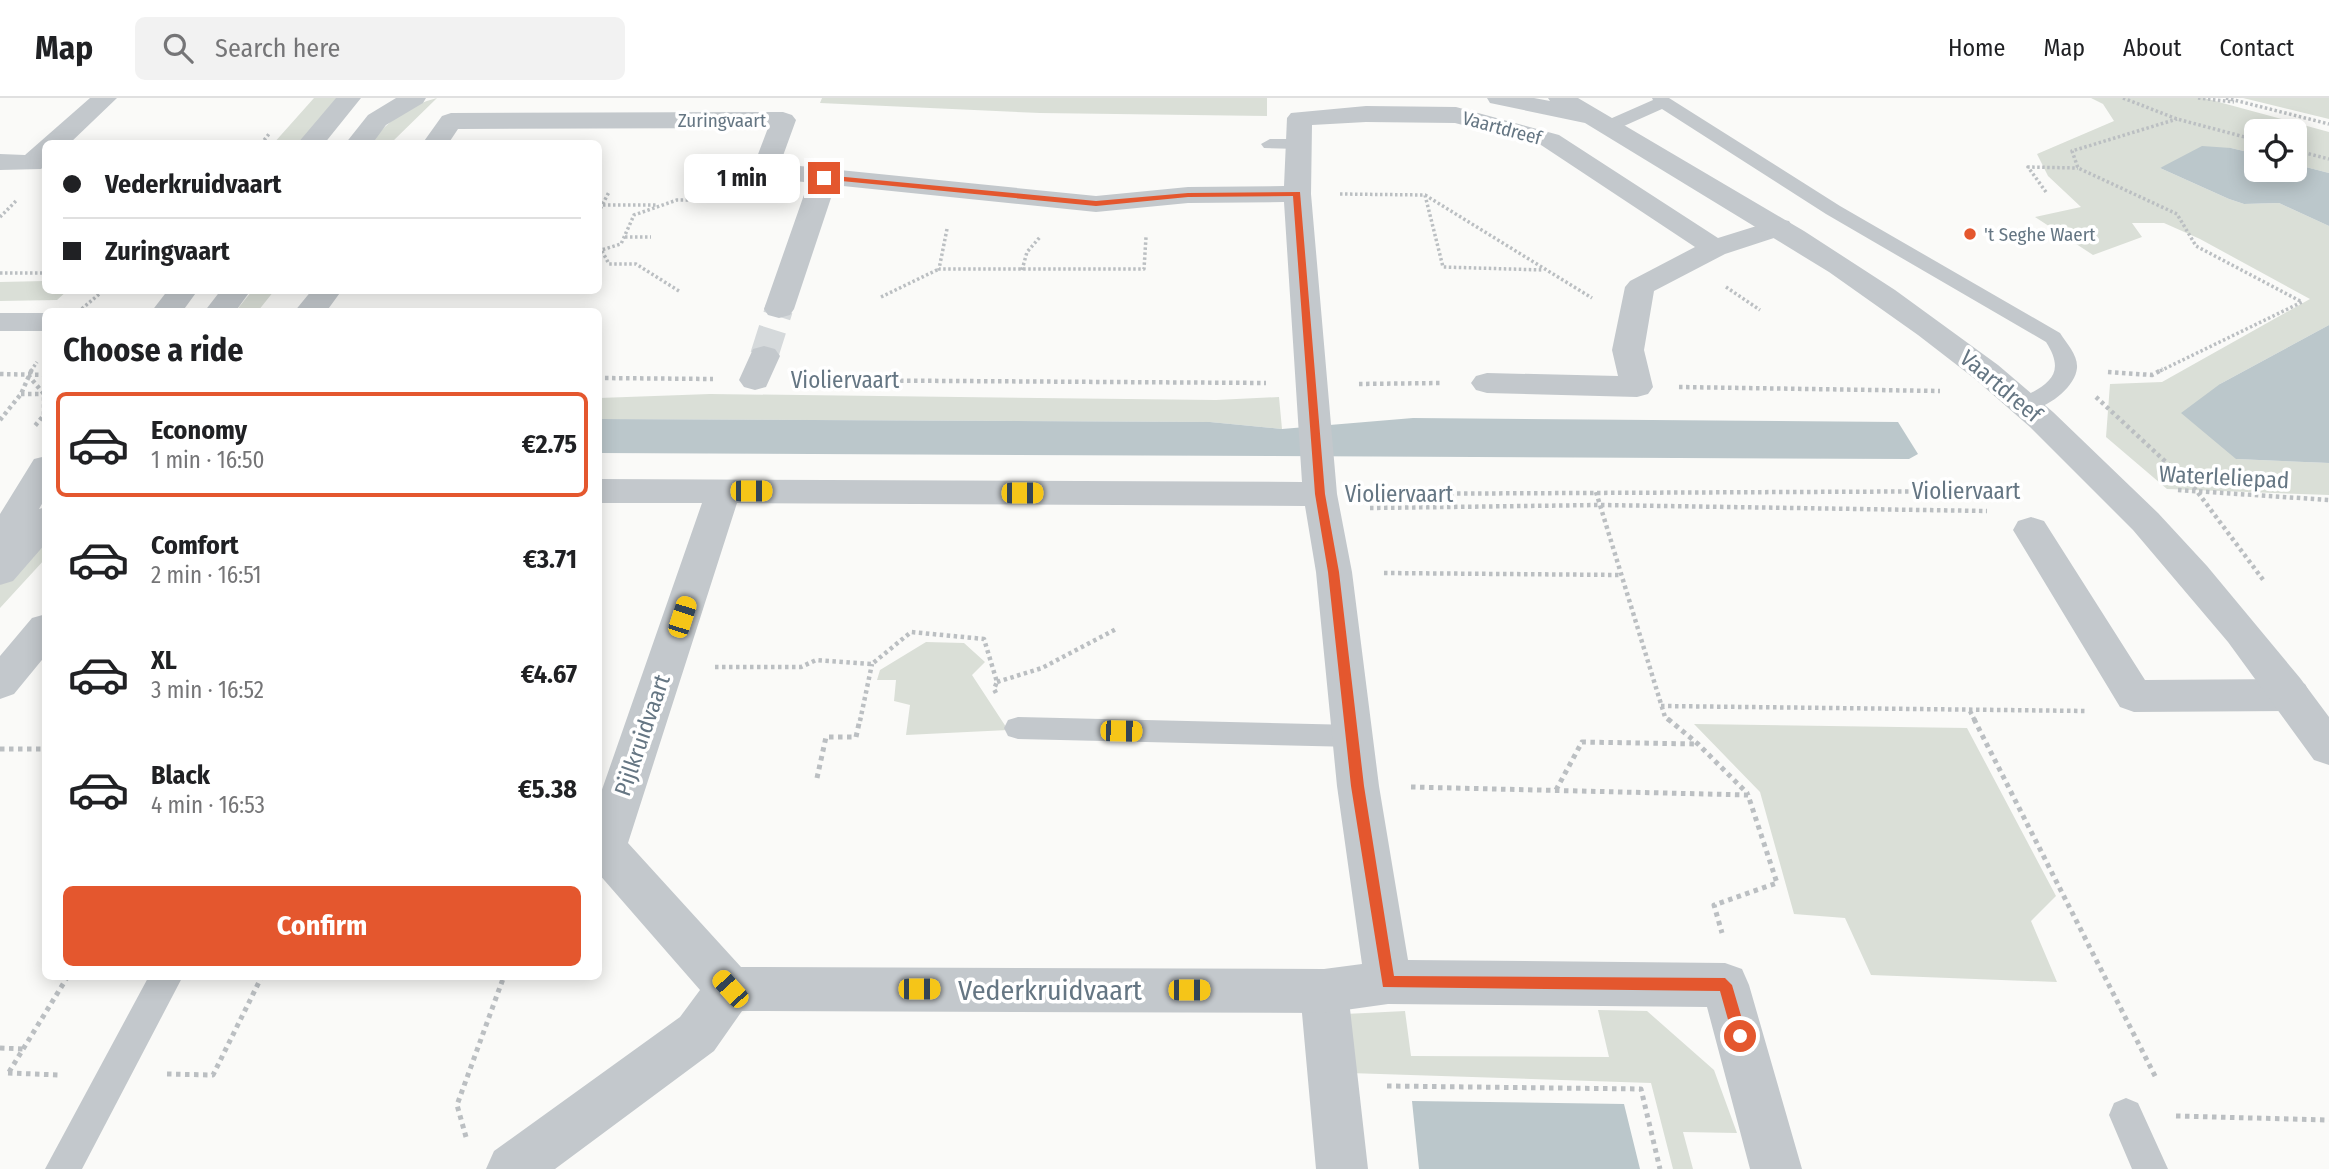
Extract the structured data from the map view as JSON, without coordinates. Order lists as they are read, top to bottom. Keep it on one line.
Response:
{"streets":{"street":["Zuringvaart","Vaartdreef","Violiervaart","Pijlkruidvaart","Vederkruidvaart"],"path":["Waterleliepad"]},"crossings":[["Vaartdreef","Waterleliepad"],["Violiervaart","Pijlkruidvaart"],["Pijlkruidvaart","Vederkruidvaart"]],"places":["'t Seghe Waert"],"page":{"header":"Map","search":"Search here","nav":["Home","Map","About","Contact"],"banner":["Vederkruidvaart","Zuringvaart"],"bubble":"1 min","heading":"Choose a ride","list":[{"name":"Economy","note":"1 min · 16:50","value":"€2.75"},{"name":"Comfort","note":"2 min · 16:51","value":"€3.71"},{"name":"XL","note":"3 min · 16:52","value":"€4.67"},{"name":"Black","note":"4 min · 16:53","value":"€5.38"}],"buttons":"Confirm"}}
